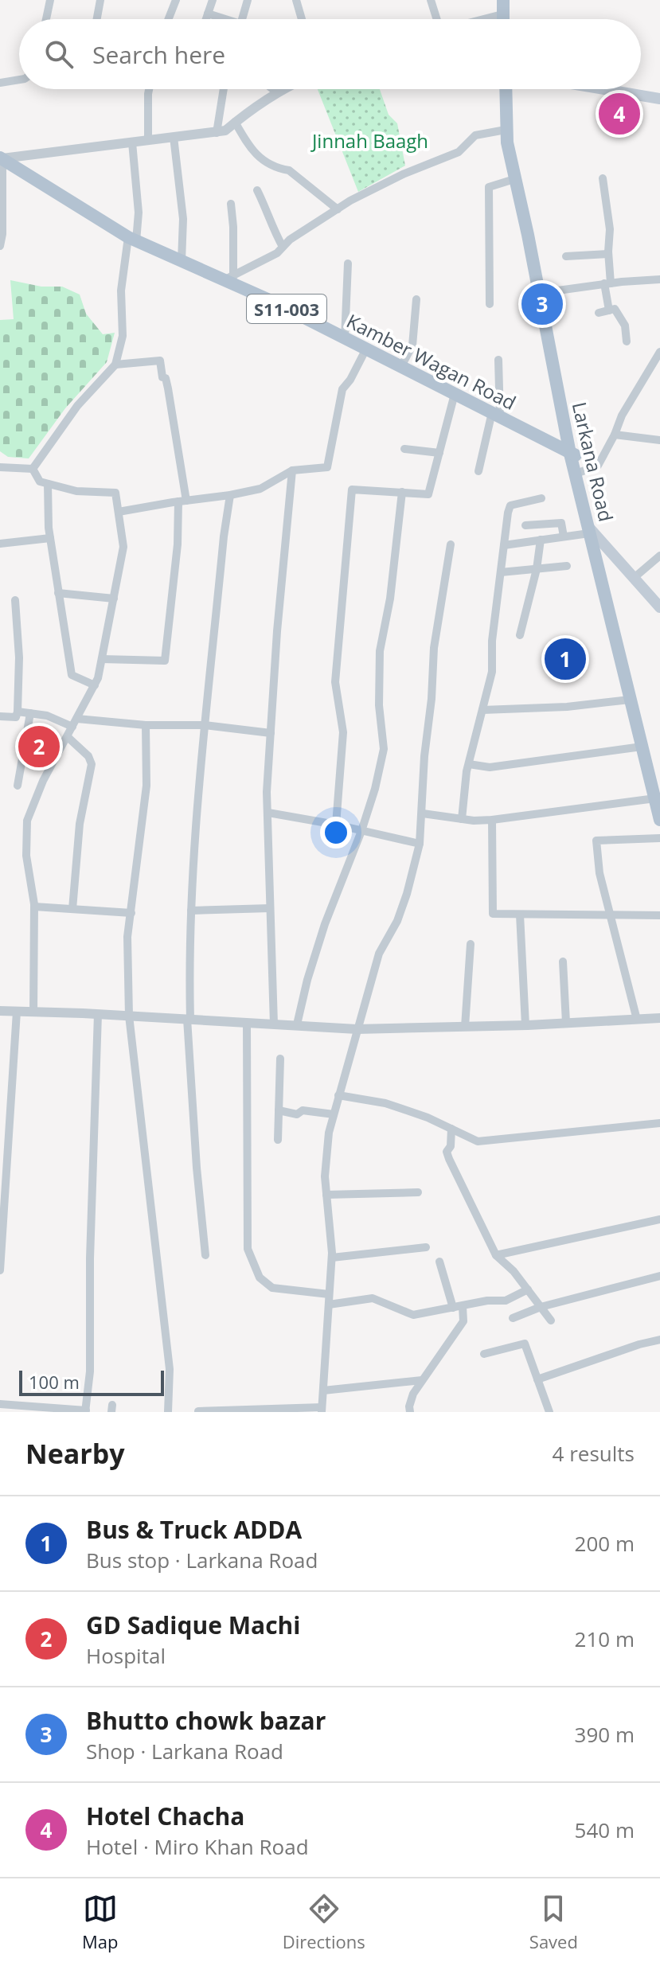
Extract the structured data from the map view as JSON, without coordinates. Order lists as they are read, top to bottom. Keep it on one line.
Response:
{"streets":{"main road":["S11-003","Kamber Wagan Road","Larkana Road"]},"crossings":[["Kamber Wagan Road","Larkana Road"]],"parks":["Jinnah Baagh"],"scale_bar":"100 m","page":{"search":"Search here","pins":["4","3","1","2"],"scale":"100 m","heading":["Nearby","4 results"],"list":[{"mark":"1","name":"Bus & Truck ADDA","note":"Bus stop · Larkana Road","value":"200 m"},{"mark":"2","name":"GD Sadique Machi","note":"Hospital","value":"210 m"},{"mark":"3","name":"Bhutto chowk bazar","note":"Shop · Larkana Road","value":"390 m"},{"mark":"4","name":"Hotel Chacha","note":"Hotel · Miro Khan Road","value":"540 m"}],"nav":["Map","Directions","Saved"]}}
